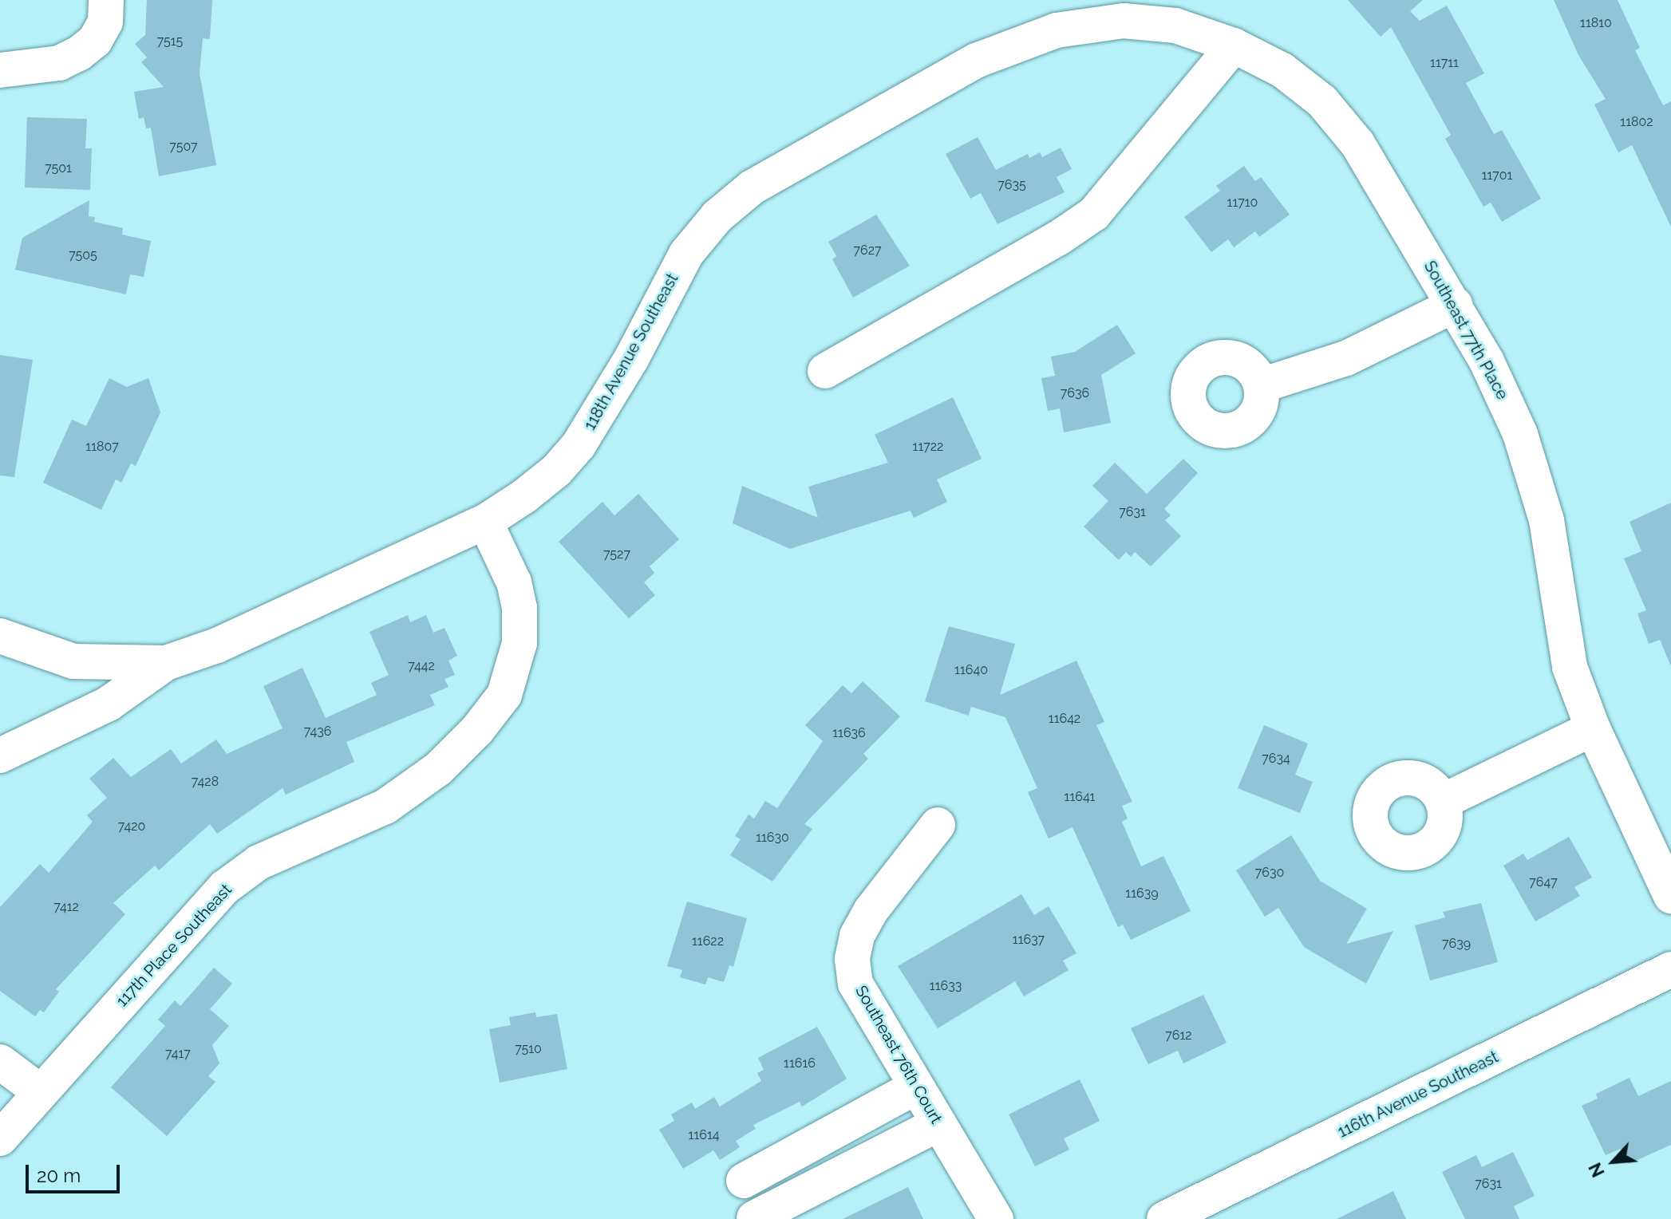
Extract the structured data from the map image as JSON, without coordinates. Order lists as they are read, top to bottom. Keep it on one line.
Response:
{"streets":{"street":["Southeast 77th Place","118th Avenue Southeast","117th Place Southeast","Southeast 76th Court","116th Avenue Southeast"]},"crossings":[["Southeast 77th Place","118th Avenue Southeast"],["118th Avenue Southeast","117th Place Southeast"]],"house_numbers":["11810","7515","11711","11802","7507","7501","11701","7635","11710","7627","7505","7636","11807","11722","7631","7527","7442","11640","11642","7436","11636","7634","7428","11641","7420","11630","7630","7647","11639","7412","11637","11622","7639","11633","7612","7510","7417","11616","11614","7631"],"scale_bar":"20 m","north":"bottom left"}
